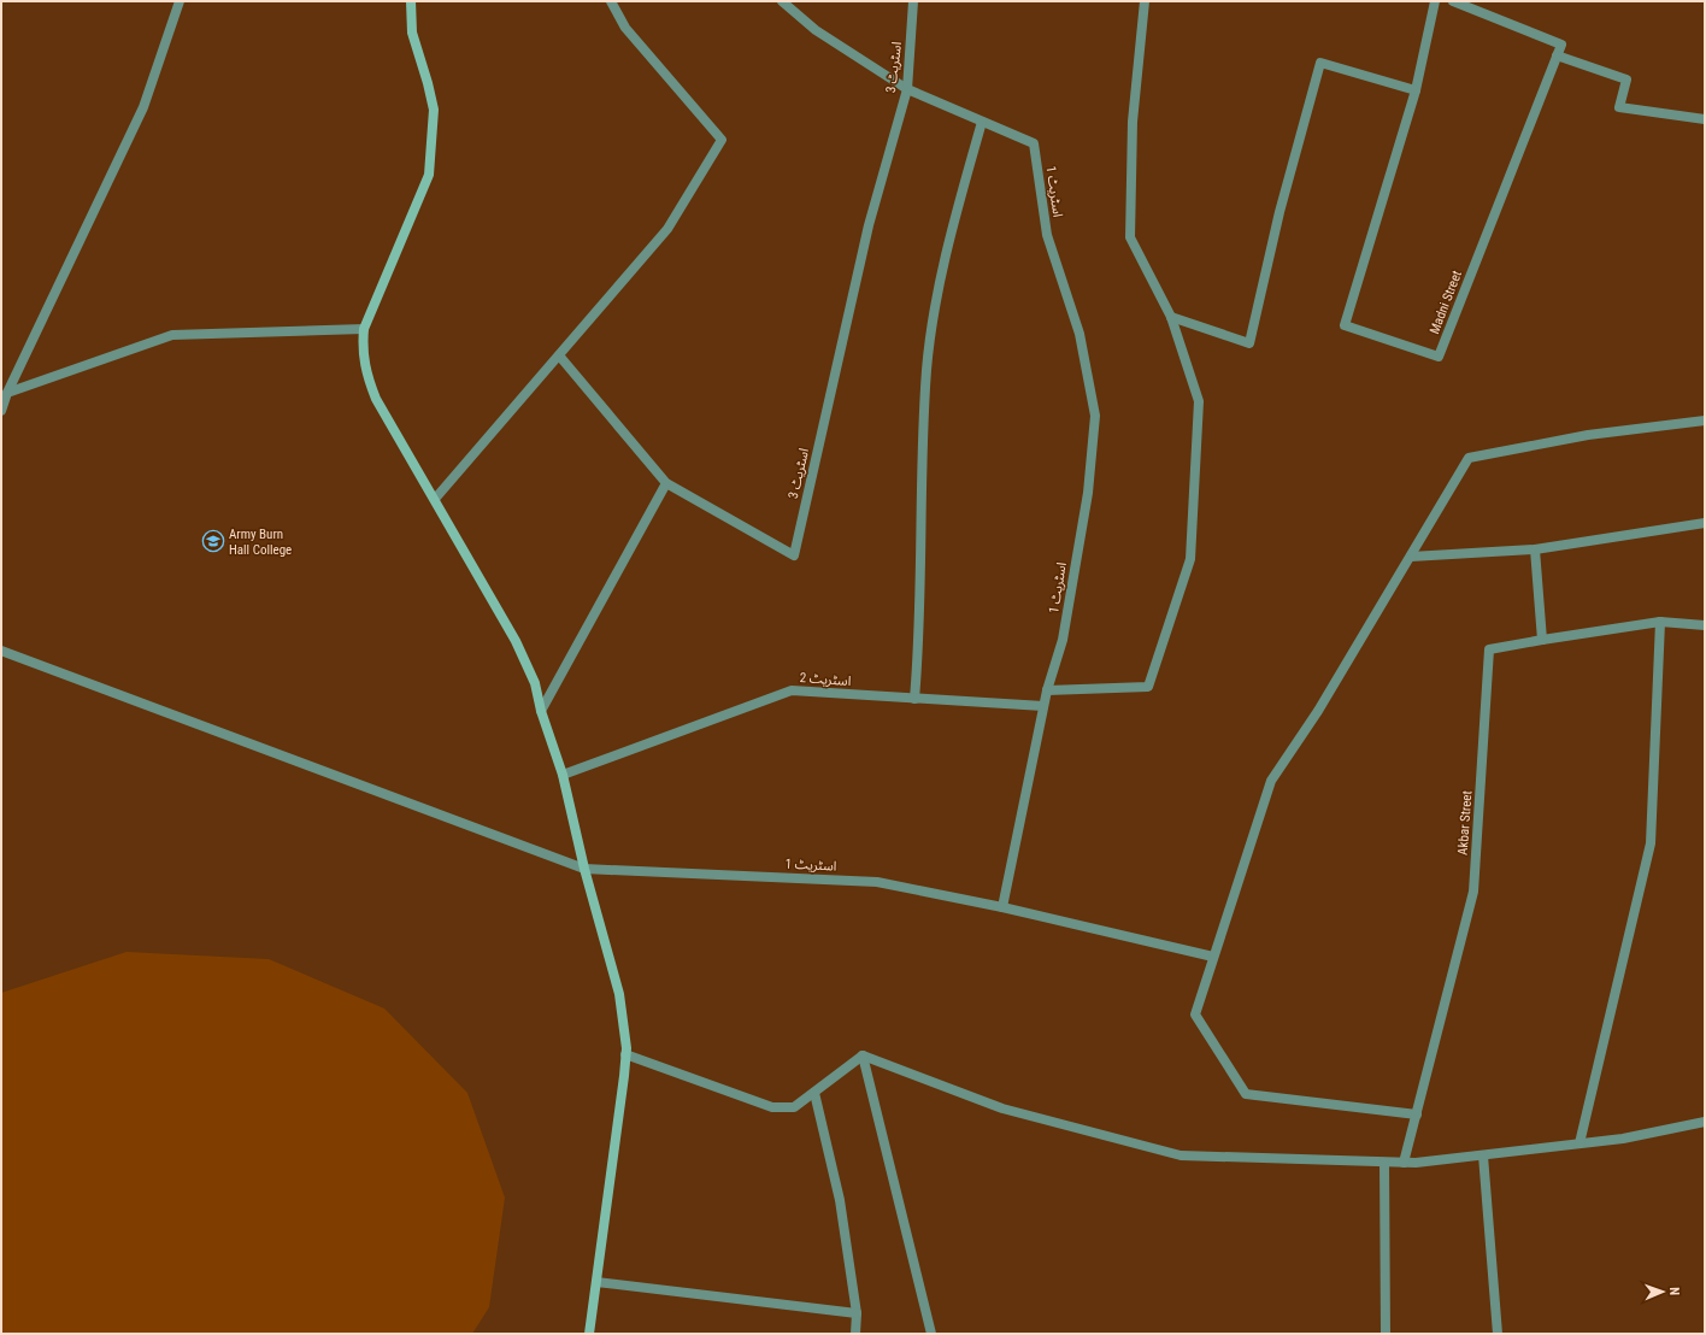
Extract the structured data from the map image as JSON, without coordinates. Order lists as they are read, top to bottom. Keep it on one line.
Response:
{"streets":{"street":["اسٹریٹ 3","اسٹریٹ 1","Madni Street","اسٹریٹ 2","Akbar Street"]},"crossings":[["اسٹریٹ 3","اسٹریٹ 1"],["اسٹریٹ 1","اسٹریٹ 2"]],"places":{"school or university":["Army Burn Hall College"]},"north":"right"}
